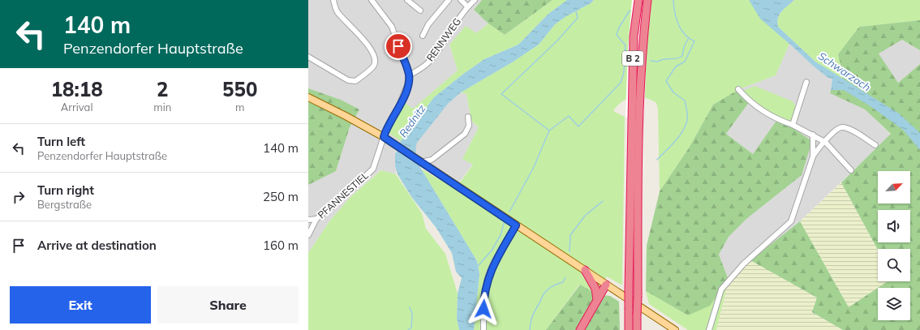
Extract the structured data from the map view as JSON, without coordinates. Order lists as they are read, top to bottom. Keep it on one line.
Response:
{"streets":{"highway":["B 2"],"street":["RENNWEG","PFANNESTIEL"]},"crossings":[["RENNWEG","PFANNESTIEL"]],"water":["Schwarzach","Rednitz"],"north":"top right","page":{"turn":["140 m","Penzendorfer Hauptstraße"],"eta":["18:18","Arrival","2","min","550","m"],"list":[{"name":"Turn left","note":"Penzendorfer Hauptstraße","value":"140 m"},{"name":"Turn right","note":"Bergstraße","value":"250 m"},{"name":"Arrive at destination","value":"160 m"}],"buttons":["Exit","Share"]}}
